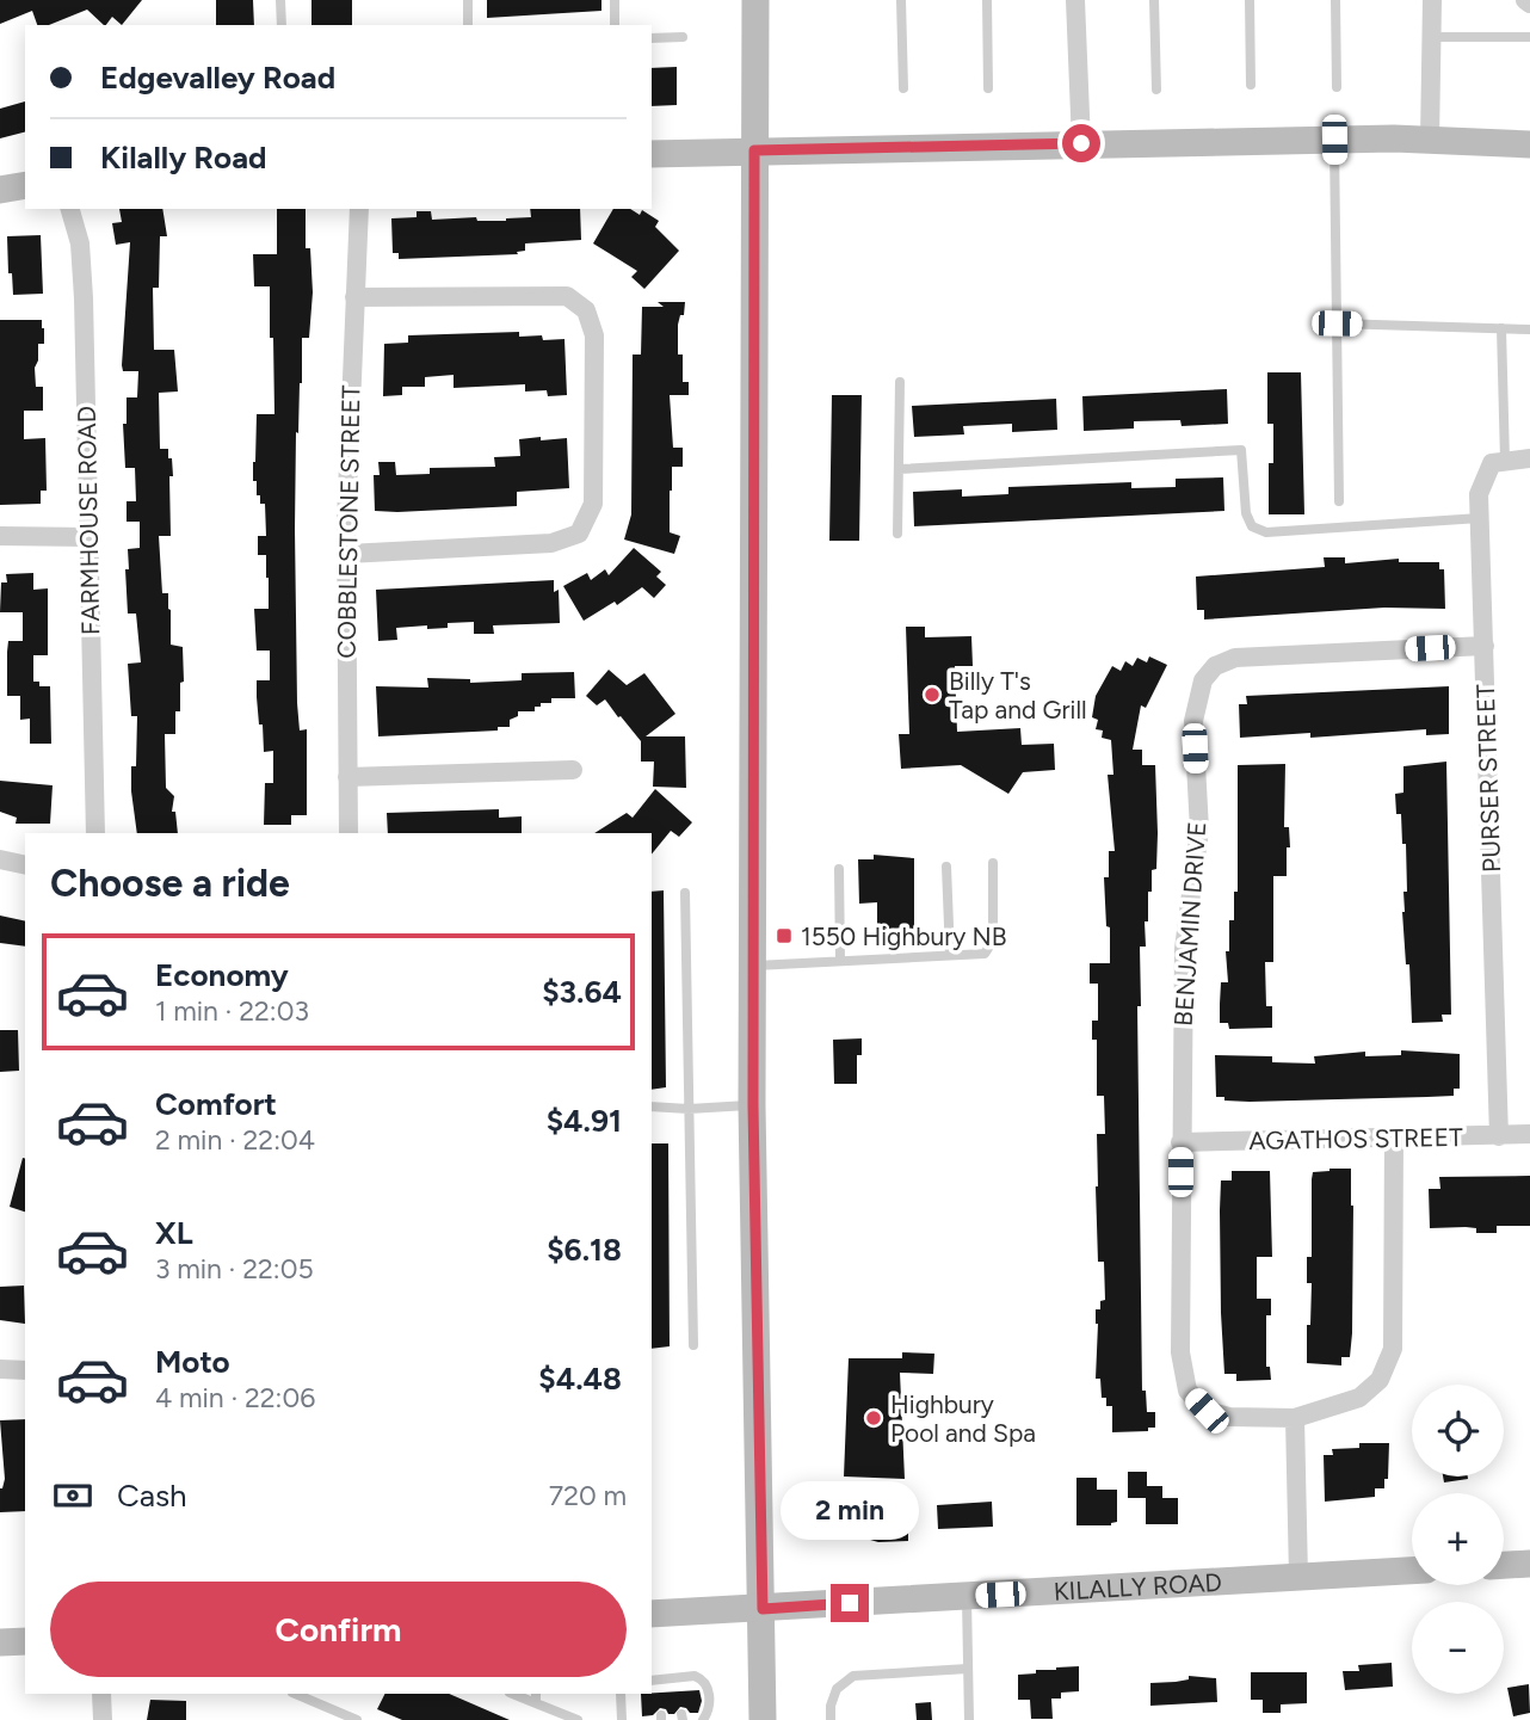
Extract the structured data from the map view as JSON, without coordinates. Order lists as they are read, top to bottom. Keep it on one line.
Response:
{"streets":{"street":["FARMHOUSE ROAD","COBBLESTONE STREET","PURSER STREET","BENJAMIN DRIVE","AGATHOS STREET","KILALLY ROAD"]},"crossings":[["PURSER STREET","BENJAMIN DRIVE"],["PURSER STREET","AGATHOS STREET"],["BENJAMIN DRIVE","AGATHOS STREET"]],"places":{"other":["Billy T's Tap and Grill","Highbury Pool and Spa"],"transit":["1550 Highbury NB"]},"page":{"banner":["Edgevalley Road","Kilally Road"],"heading":"Choose a ride","list":[{"name":"Economy","note":"1 min · 22:03","value":"$3.64"},{"name":"Comfort","note":"2 min · 22:04","value":"$4.91"},{"name":"XL","note":"3 min · 22:05","value":"$6.18"},{"name":"Moto","note":"4 min · 22:06","value":"$4.48"}],"map_buttons":["+","−"],"pay":["Cash","720 m"],"bubble":"2 min","buttons":"Confirm"}}
